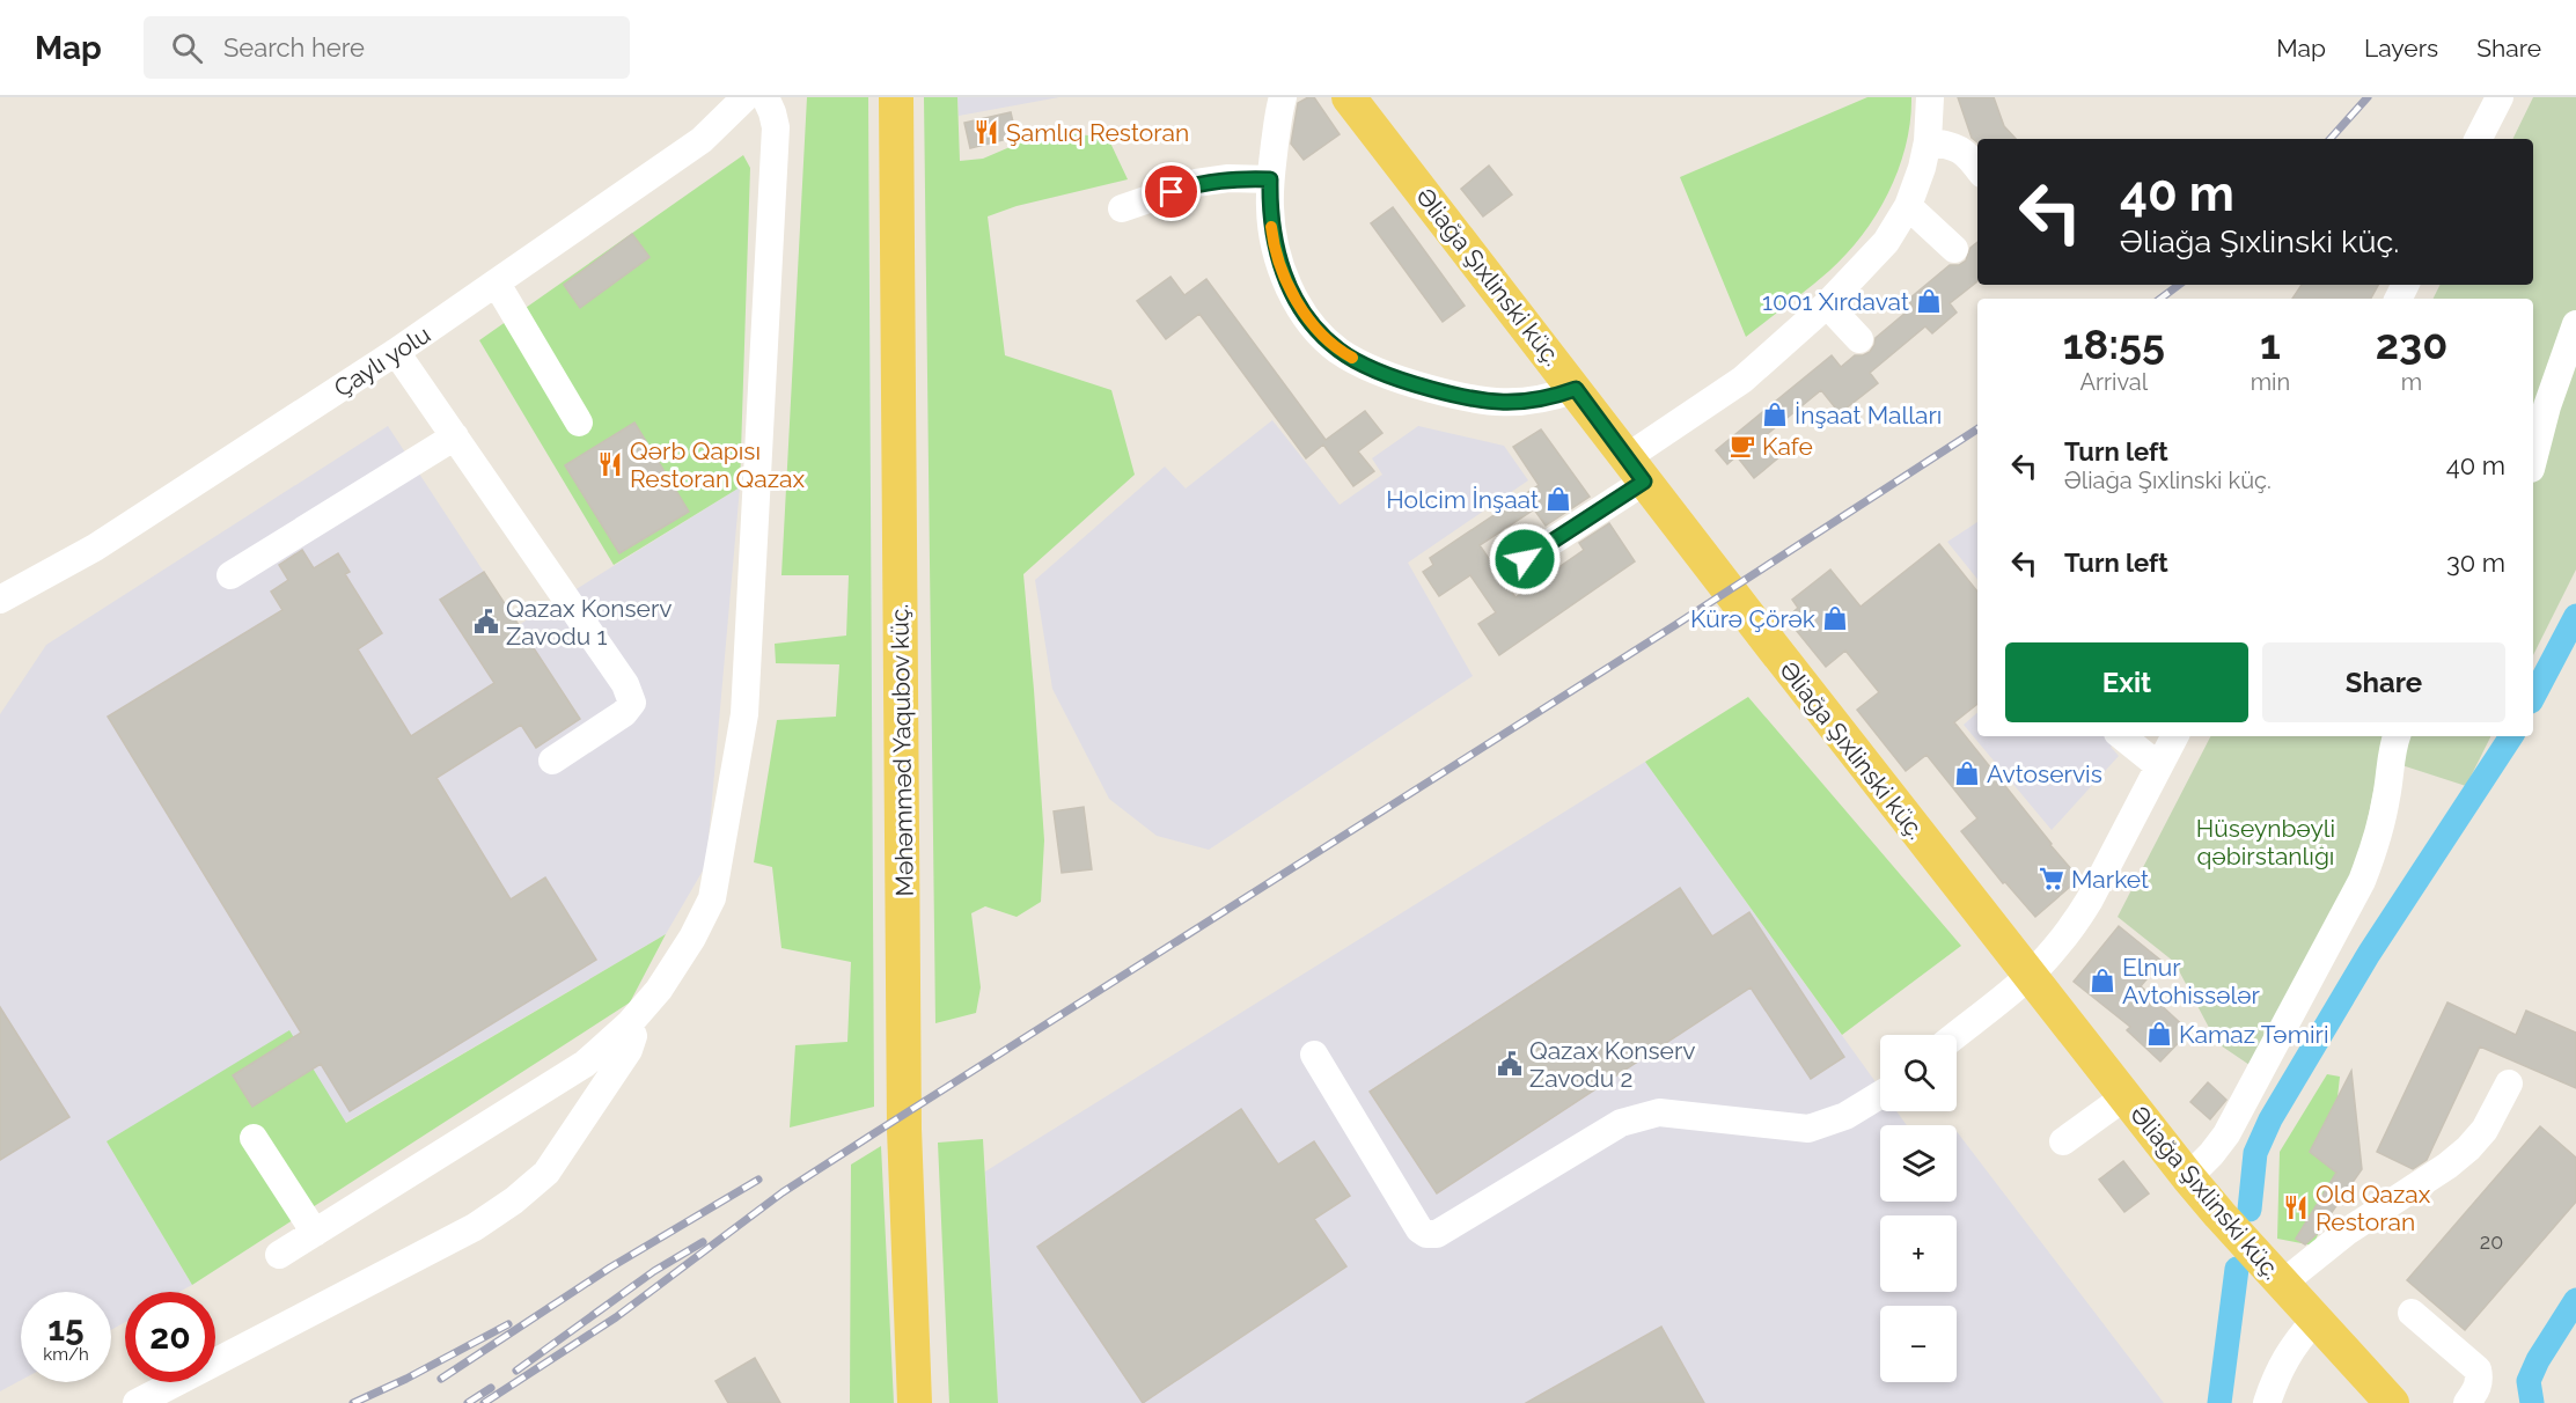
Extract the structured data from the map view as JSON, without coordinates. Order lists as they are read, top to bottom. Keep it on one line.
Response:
{"streets":{"main road":["Əliağa Şıxlinski küç.","Məhəmməd Yaqubov küç."],"street":["Çaylı yolu"]},"parks":["Hüseynbəyli qəbirstanlığı"],"places":{"restaurant":["Şamlıq Restoran","Qərb Qapısı Restoran Qazax","Old Qazax Restoran"],"shop":["1001 Xırdavat","İnşaat Malları","Holcim İnşaat","Kürə Çörək","Avtoservis","Elnur Avtohissələr","Kamaz Təmiri"],"cafe":["Kafe"],"public building":["Qazax Konserv Zavodu 1","Qazax Konserv Zavodu 2"],"supermarket":["Market"]},"house_numbers":["20"],"page":{"header":"Map","search":"Search here","nav":["Map","Layers","Share"],"turn":["40 m","Əliağa Şıxlinski küç."],"eta":["18:55","Arrival","1","min","230","m"],"list":[{"name":"Turn left","note":"Əliağa Şıxlinski küç.","value":"40 m"},{"name":"Turn left","value":"30 m"}],"buttons":["Exit","Share"],"map_buttons":["+","−"],"speed":"15 km/h","limit":"20"}}
